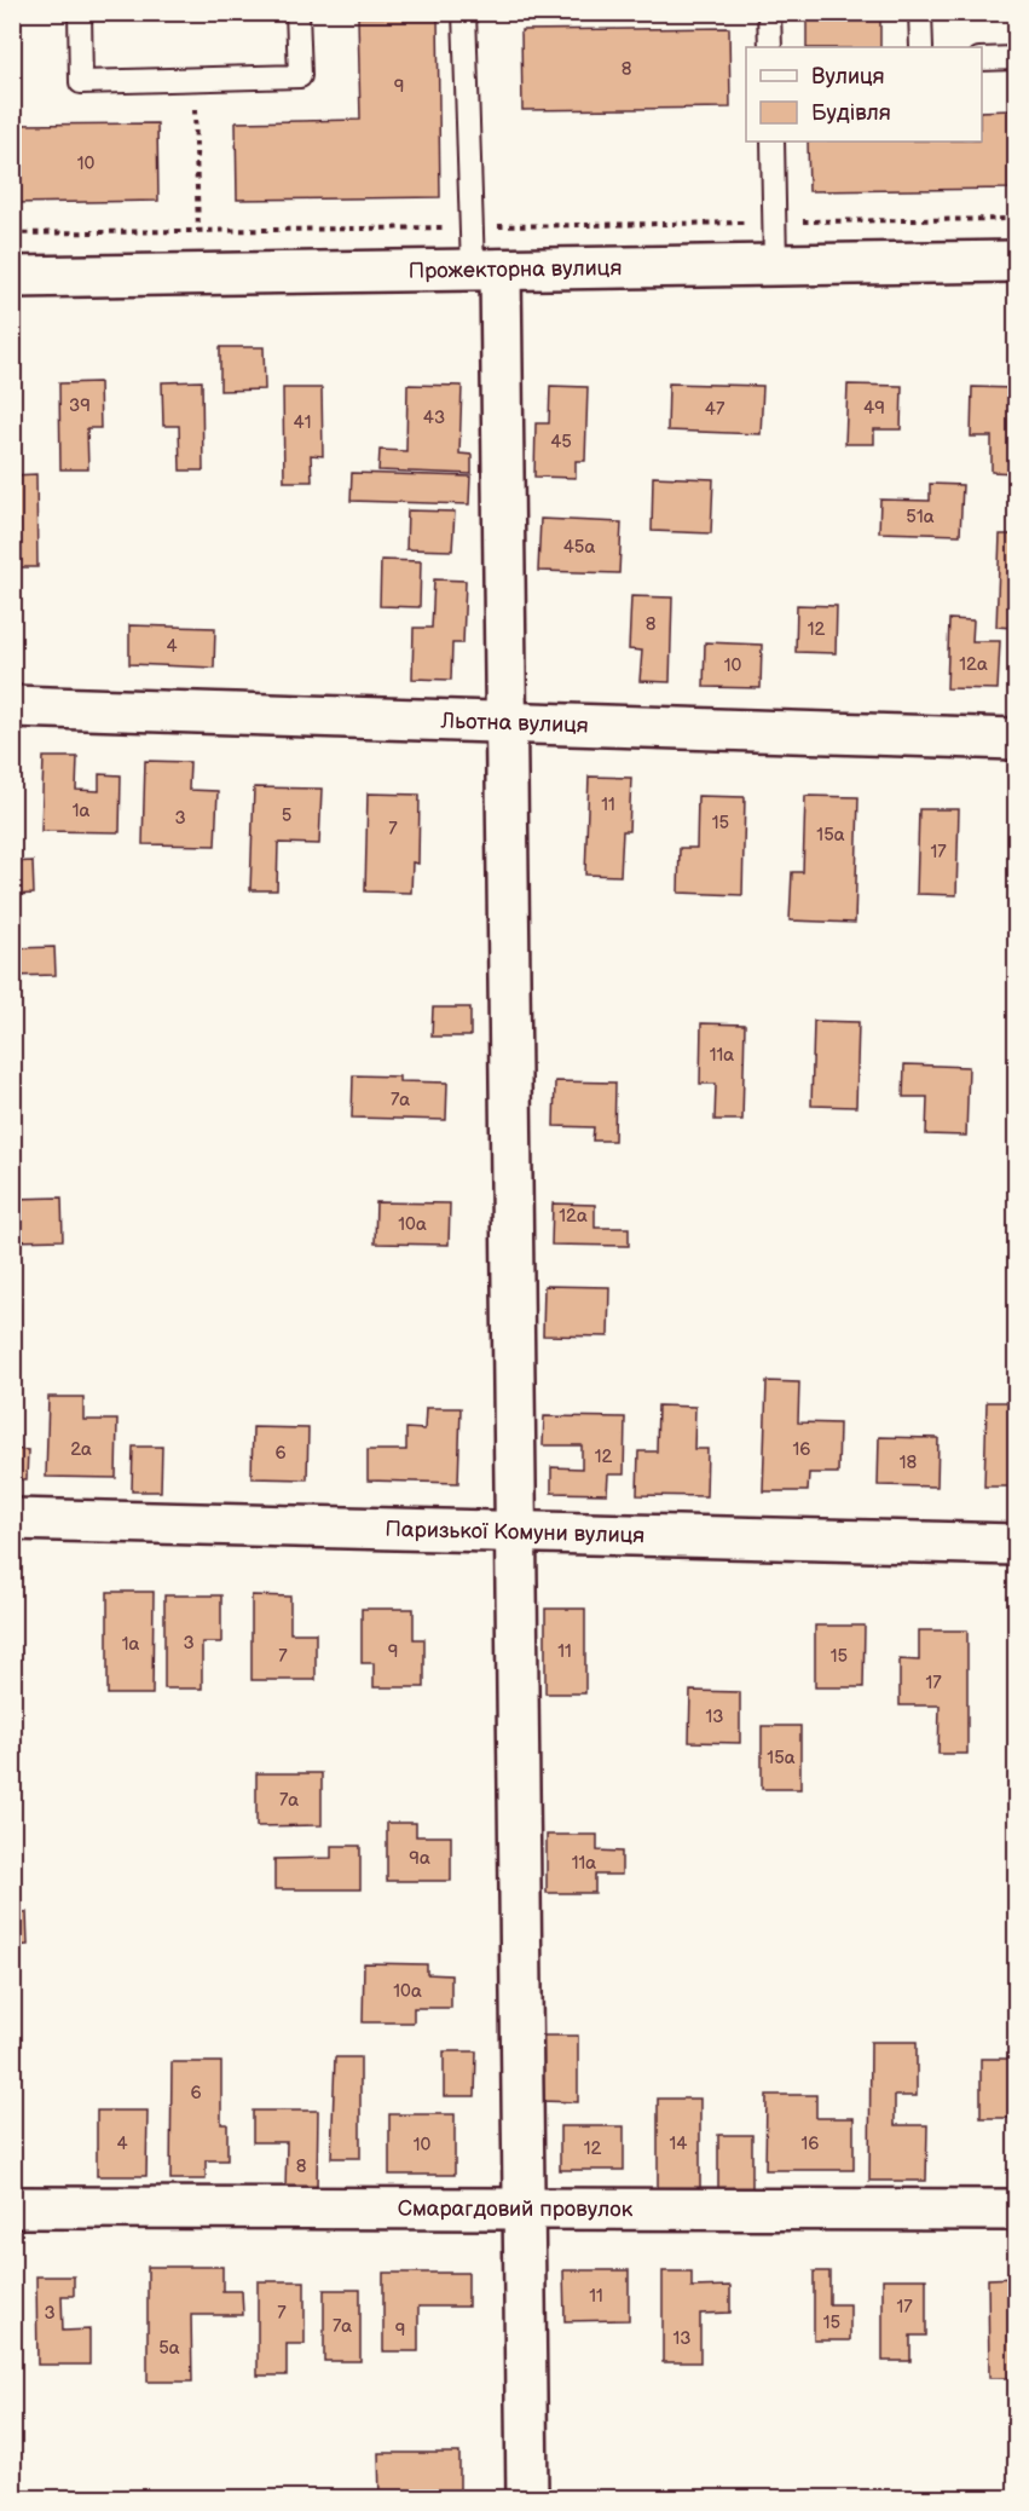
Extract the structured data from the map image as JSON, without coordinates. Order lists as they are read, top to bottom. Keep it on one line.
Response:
{"streets":{"street":["Прожекторна вулиця","Льотна вулиця","Паризької Комуни вулиця","Смарагдовий провулок"]},"house_numbers":["8","9","10","39","49","47","43","41","45","51а","45а","8","12","4","12а","10","11","1а","5","3","15","7","15а","17","11а","7а","12а","10а","2а","16","6","12","18","3","1а","9","11","7","15","17","13","15а","7а","9а","11а","10а","6","4","14","16","10","12","8","11","17","3","7","15","7а","9","13","5а"],"legend":["Вулиця","Будівля"]}
